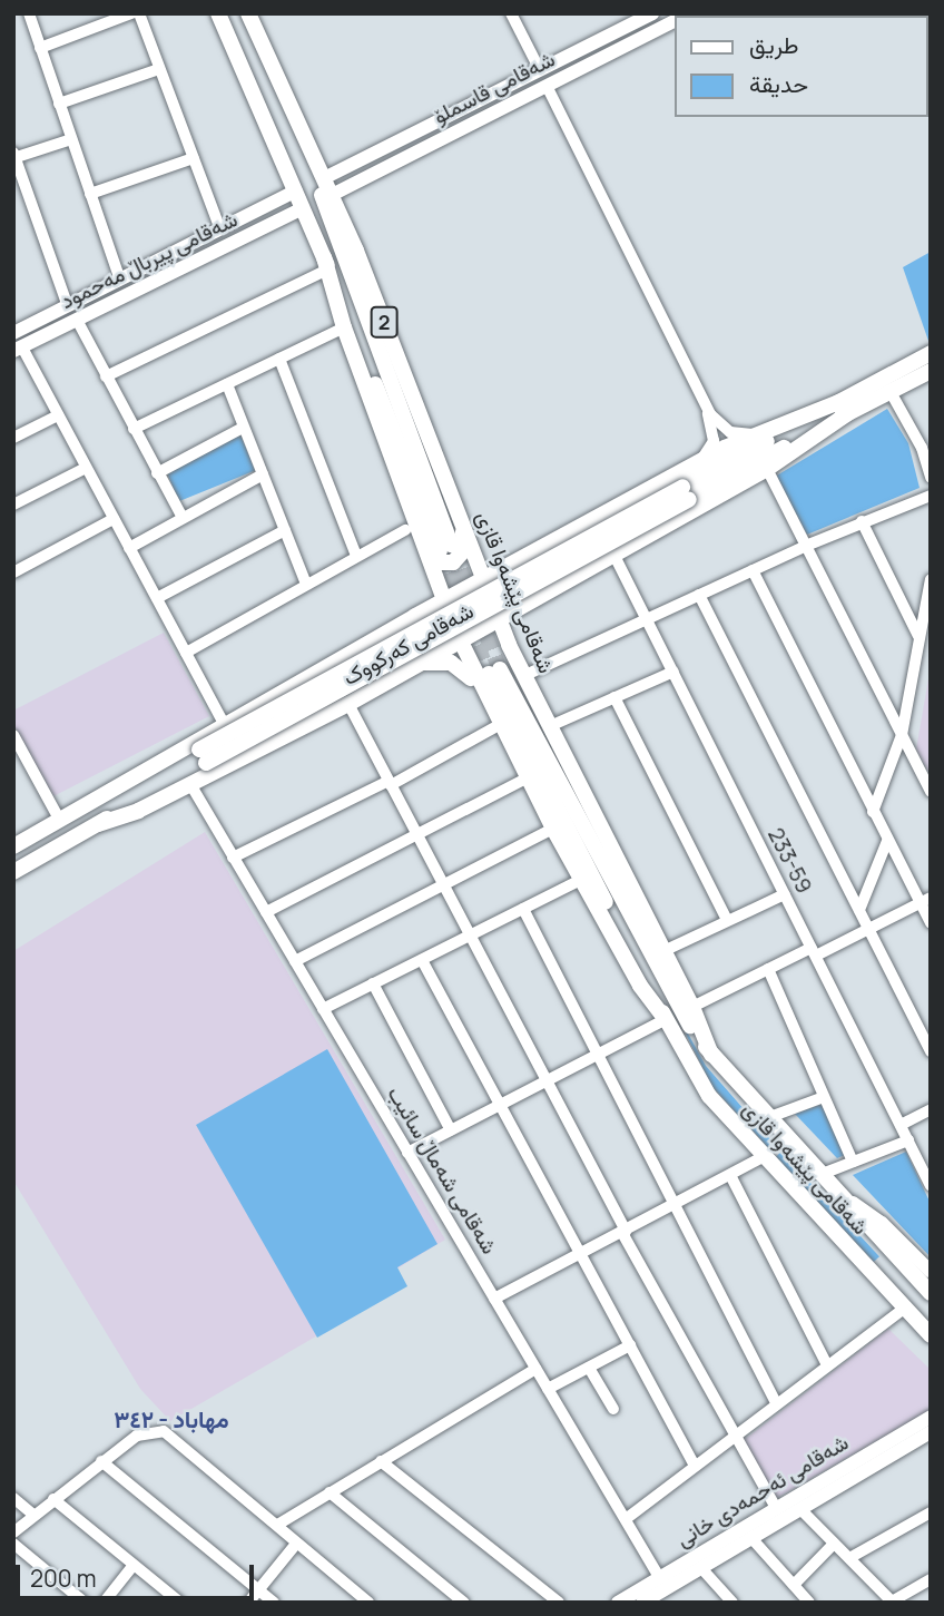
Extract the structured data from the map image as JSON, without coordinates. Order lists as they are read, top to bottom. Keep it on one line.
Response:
{"streets":{"highway":["2","شەقامی پێشەوا قازی","شەقامی کەرکووک"],"main road":["شەقامی قاسملۆ","شەقامی پیرباڵ مەحمود","شەقامی ئەحمەدی خانی"],"street":["233-59","شەقامی شەماڵ سائیب"]},"crossings":[["شەقامی قاسملۆ","شەقامی پێشەوا قازی"],["شەقامی پیرباڵ مەحمود","شەقامی پێشەوا قازی"],["2","شەقامی پێشەوا قازی"],["2","شەقامی کەرکووک"],["شەقامی پێشەوا قازی","شەقامی کەرکووک"],["شەقامی کەرکووک","233-59"],["شەقامی کەرکووک","شەقامی شەماڵ سائیب"],["شەقامی شەماڵ سائیب","شەقامی ئەحمەدی خانی"]],"districts":["مهاباد - ٣٤٢"],"legend":["طريق","حديقة"],"scale_bar":"200 m"}
